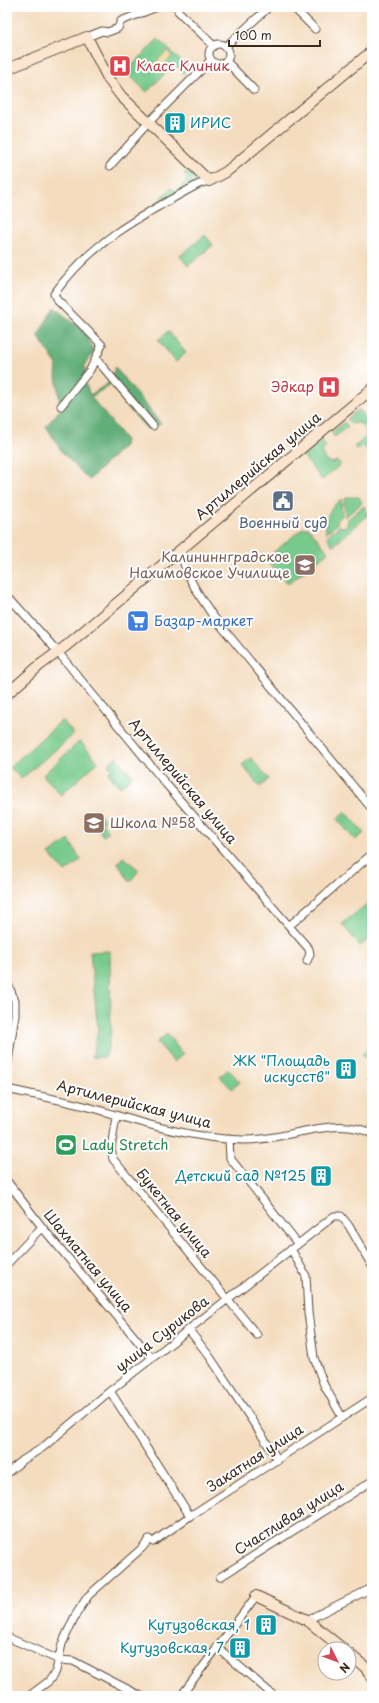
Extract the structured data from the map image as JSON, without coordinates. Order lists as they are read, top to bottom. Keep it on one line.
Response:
{"streets":{"street":["Артиллерийская улица","Букетная улица","Шахматная улица","улица Сурикова","Закатная улица","Счастливая улица"]},"crossings":[["Артиллерийская улица","Букетная улица"],["Букетная улица","улица Сурикова"],["Шахматная улица","улица Сурикова"]],"places":{"hospital":["Класс Клиник","Эдкар"],"building":["ИРИС","ЖК \"Площадь искусств\"","Детский сад №125","Кутузовская, 1","Кутузовская, 7"],"public building":["Военный суд"],"school or university":["Калининнградское Нахимовское Училище","Школа №58"],"supermarket":["Базар-маркет"],"sports":["Lady Stretch"]},"scale_bar":"100 m","north":"bottom right"}
